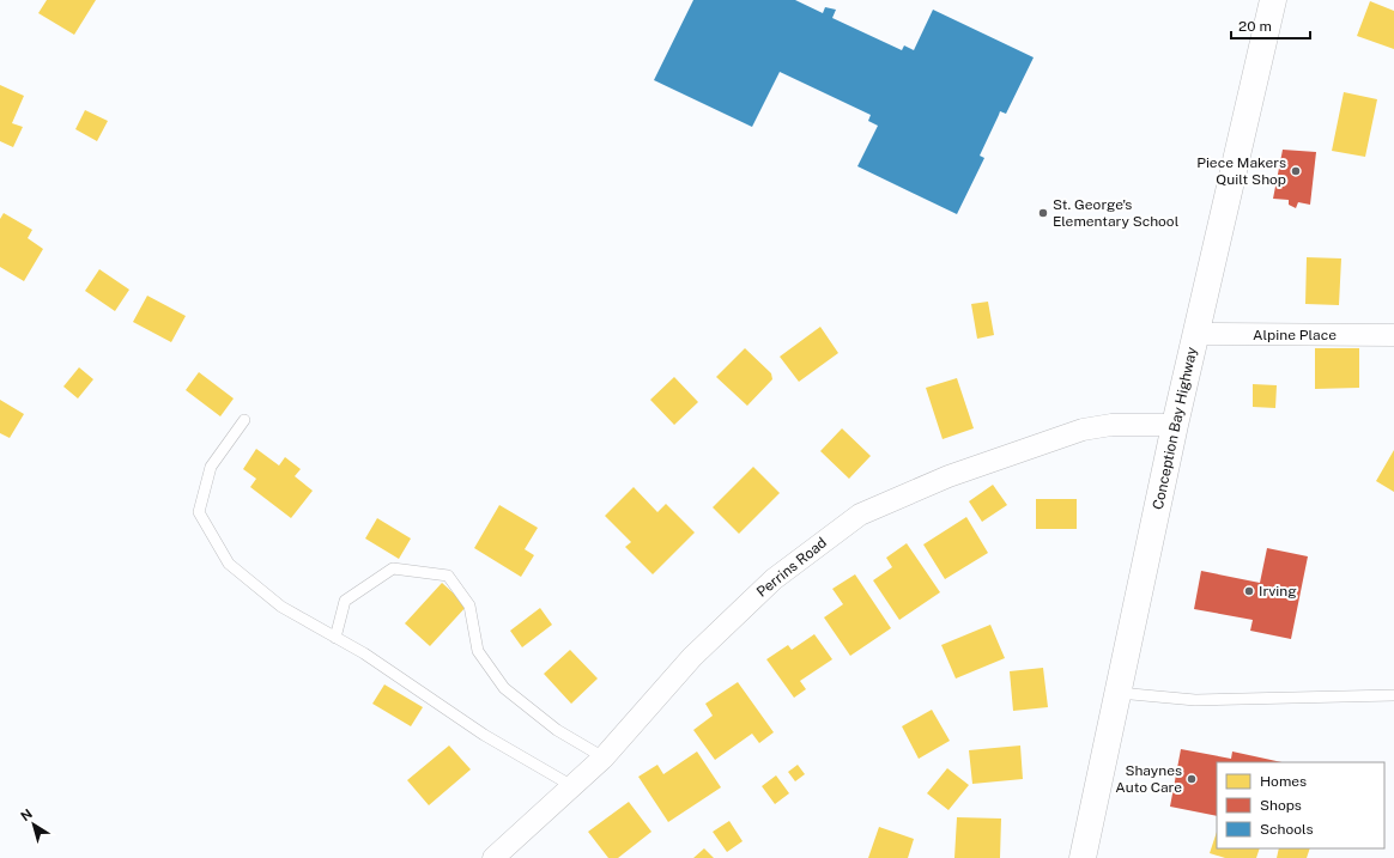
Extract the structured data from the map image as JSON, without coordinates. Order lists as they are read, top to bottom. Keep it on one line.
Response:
{"streets":{"main road":["Conception Bay Highway"],"street":["Alpine Place","Perrins Road"]},"crossings":[["Alpine Place","Conception Bay Highway"],["Conception Bay Highway","Perrins Road"]],"places":["Piece Makers Quilt Shop","St. George's Elementary School","Irving","Shaynes Auto Care"],"legend":["Homes","Shops","Schools"],"scale_bar":"20 m","north":"top left"}
